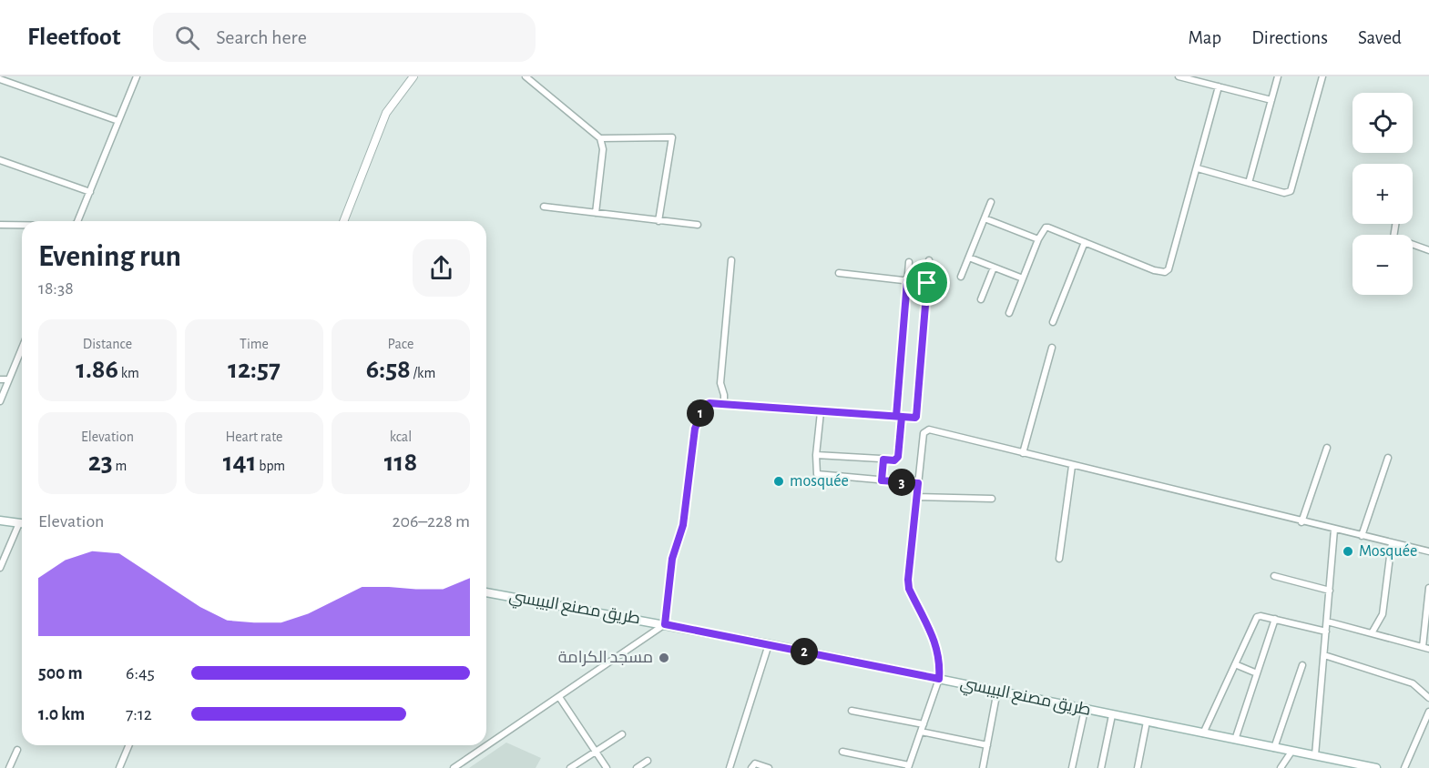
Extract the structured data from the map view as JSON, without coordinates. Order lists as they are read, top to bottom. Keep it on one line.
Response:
{"streets":{"main road":["طريق مصنع البيبسي"]},"places":["mosquée","Mosquée","مسجد الكرامة"],"page":{"header":"Fleetfoot","search":"Search here","nav":["Map","Directions","Saved"],"map_buttons":["+","−"],"heading":["Evening run","18:38"],"stats":[["Distance","1.86 km"],["Time","12:57"],["Pace","6:58 /km"],["Elevation","23 m"],["Heart rate","141 bpm"],["kcal","118"]],"pins":["1","3","2"],"chart":["Elevation","206–228 m"],"list":[{"name":"500 m","note":"6:45"},{"name":"1.0 km","note":"7:12"}]}}
